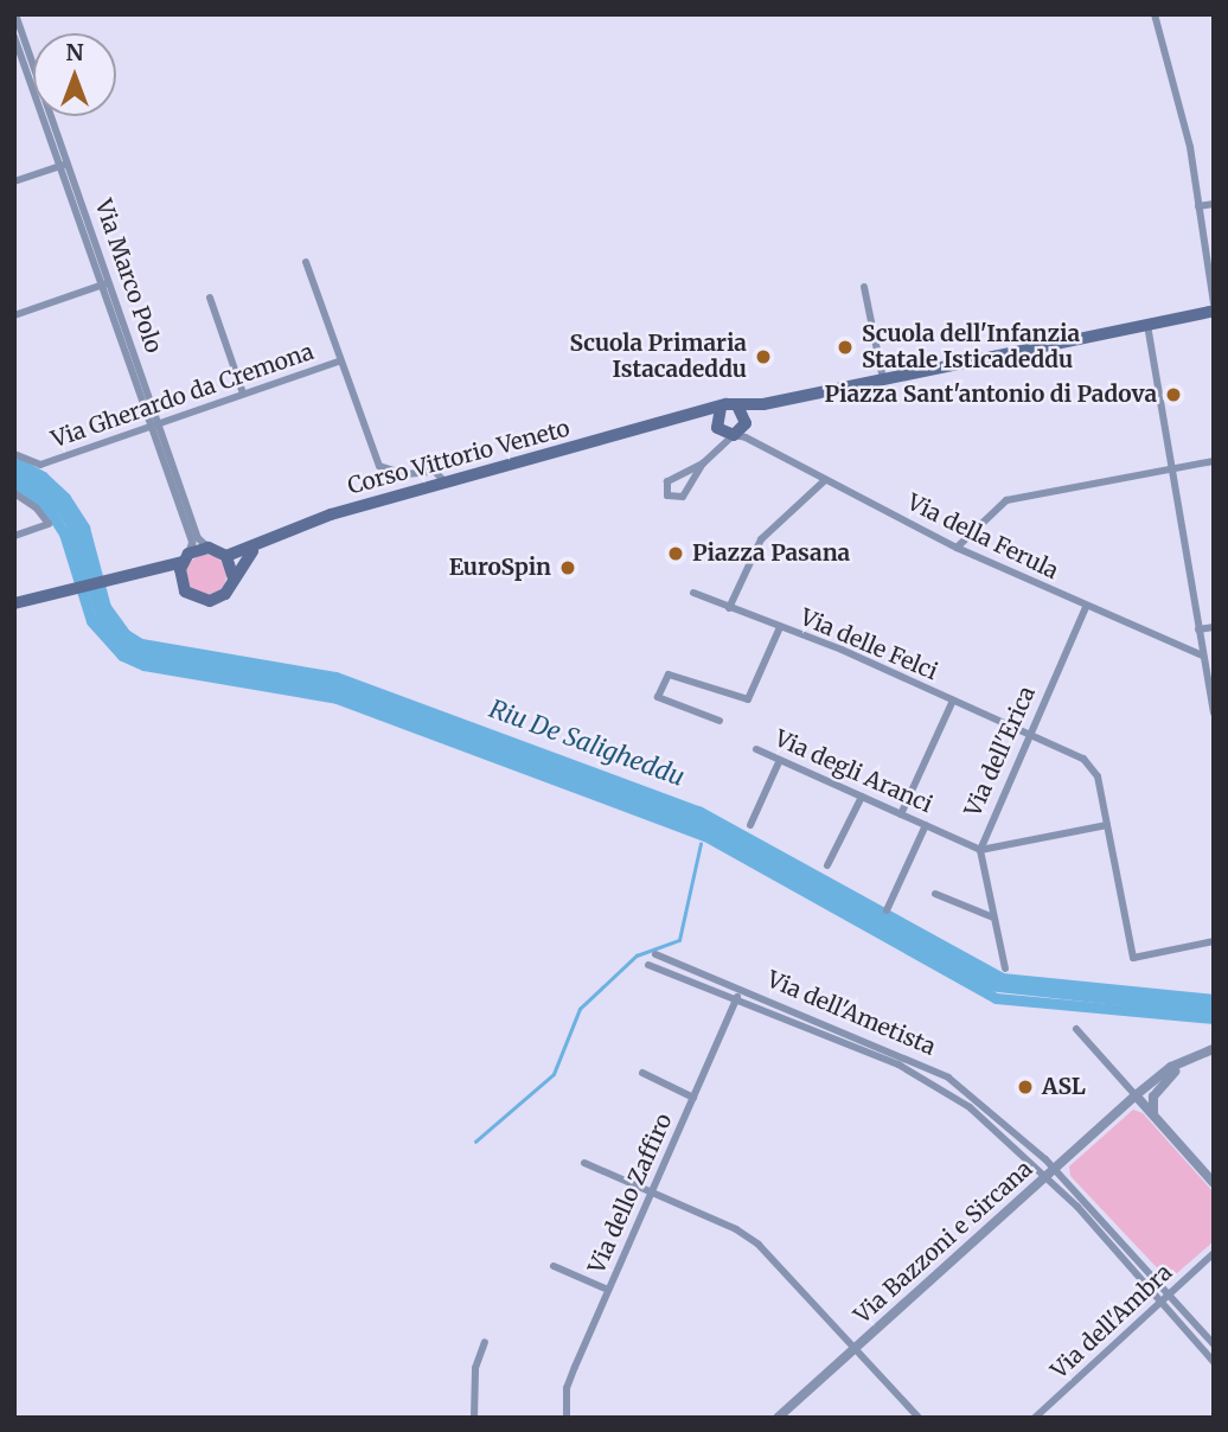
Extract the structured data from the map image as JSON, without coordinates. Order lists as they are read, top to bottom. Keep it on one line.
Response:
{"streets":{"main road":["Corso Vittorio Veneto"],"street":["Via Marco Polo","Via Gherardo da Cremona","Via della Ferula","Via delle Felci","Via dell'Erica","Via degli Aranci","Via dell'Ametista","Via dello Zaffiro","Via Bazzoni e Sircana","Via dell'Ambra"]},"crossings":[["Via Marco Polo","Via Gherardo da Cremona"],["Via Marco Polo","Corso Vittorio Veneto"],["Corso Vittorio Veneto","Via della Ferula"],["Via della Ferula","Via dell'Erica"],["Via delle Felci","Via dell'Erica"],["Via dell'Erica","Via degli Aranci"],["Via dell'Ametista","Via dello Zaffiro"],["Via dell'Ametista","Via Bazzoni e Sircana"]],"water":["Riu De Saligheddu"],"places":["Scuola dell'Infanzia Statale Isticadeddu","Scuola Primaria Istacadeddu","Piazza Sant'antonio di Padova","Piazza Pasana","EuroSpin","ASL"],"north":"top"}
